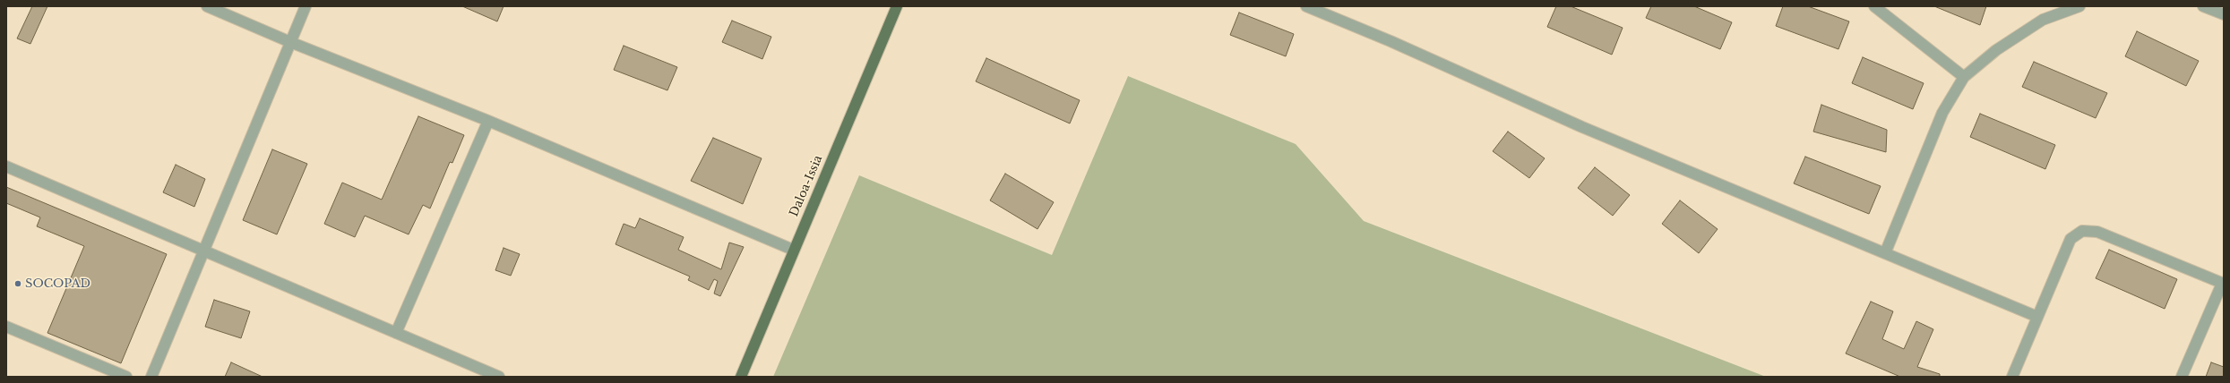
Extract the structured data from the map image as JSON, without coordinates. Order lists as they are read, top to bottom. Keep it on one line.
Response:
{"streets":{"main road":["Daloa-Issia"]},"places":["SOCOPAD"]}
